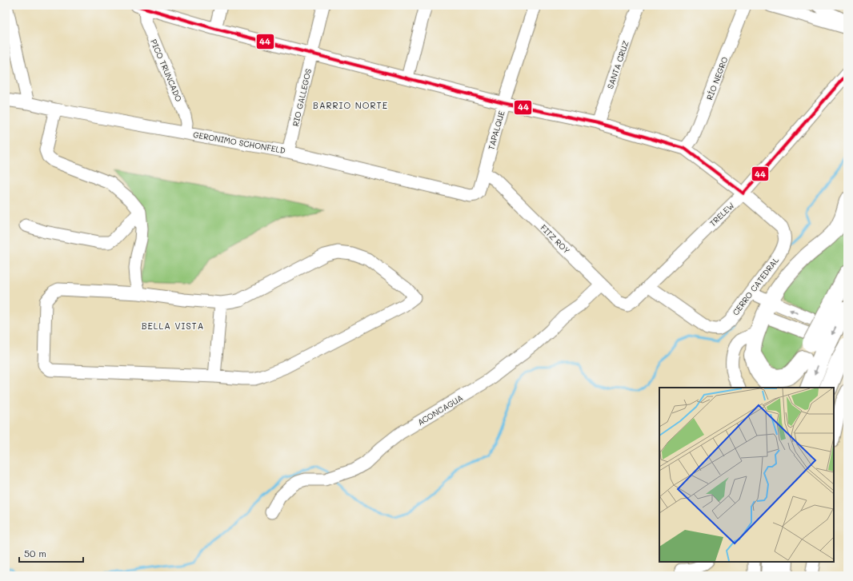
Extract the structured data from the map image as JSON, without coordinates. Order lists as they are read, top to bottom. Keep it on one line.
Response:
{"streets":{"street":["SANTA CRUZ","PICO TRUNCADO","RÍO NEGRO","RIO GALLEGOS","TAPALQUE","GERONIMO SCHONFELD","TRELEW","FITZ ROY","CERRO CATEDRAL","ACONCAGUA"]},"crossings":[["PICO TRUNCADO","GERONIMO SCHONFELD"],["RIO GALLEGOS","GERONIMO SCHONFELD"],["TAPALQUE","GERONIMO SCHONFELD"],["TAPALQUE","FITZ ROY"],["TRELEW","FITZ ROY"],["TRELEW","CERRO CATEDRAL"],["FITZ ROY","ACONCAGUA"]],"districts":["BARRIO NORTE","BELLA VISTA"],"lines":["transit line 44"],"scale_bar":"50 m"}
